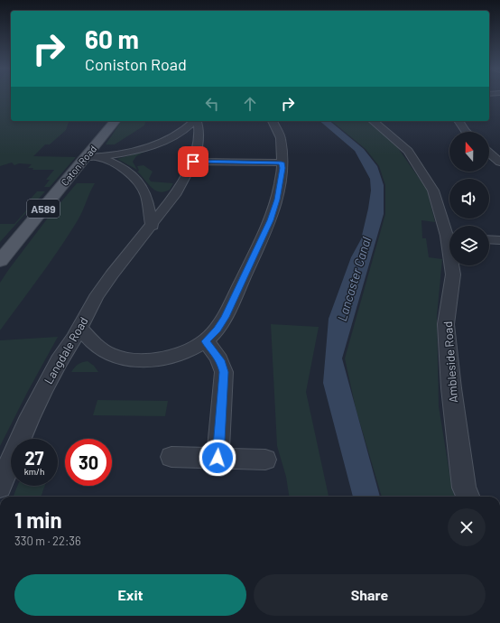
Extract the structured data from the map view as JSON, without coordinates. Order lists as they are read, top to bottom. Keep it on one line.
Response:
{"streets":{"main road":["Caton Road","A589"],"street":["Langdale Road","Ambleside Road"]},"water":["Lancaster Canal"],"north":"top","page":{"turn":["60 m","Coniston Road"],"speed":"27 km/h","limit":"30","heading":["1 min","330 m · 22:36"],"buttons":["Exit","Share"]}}
